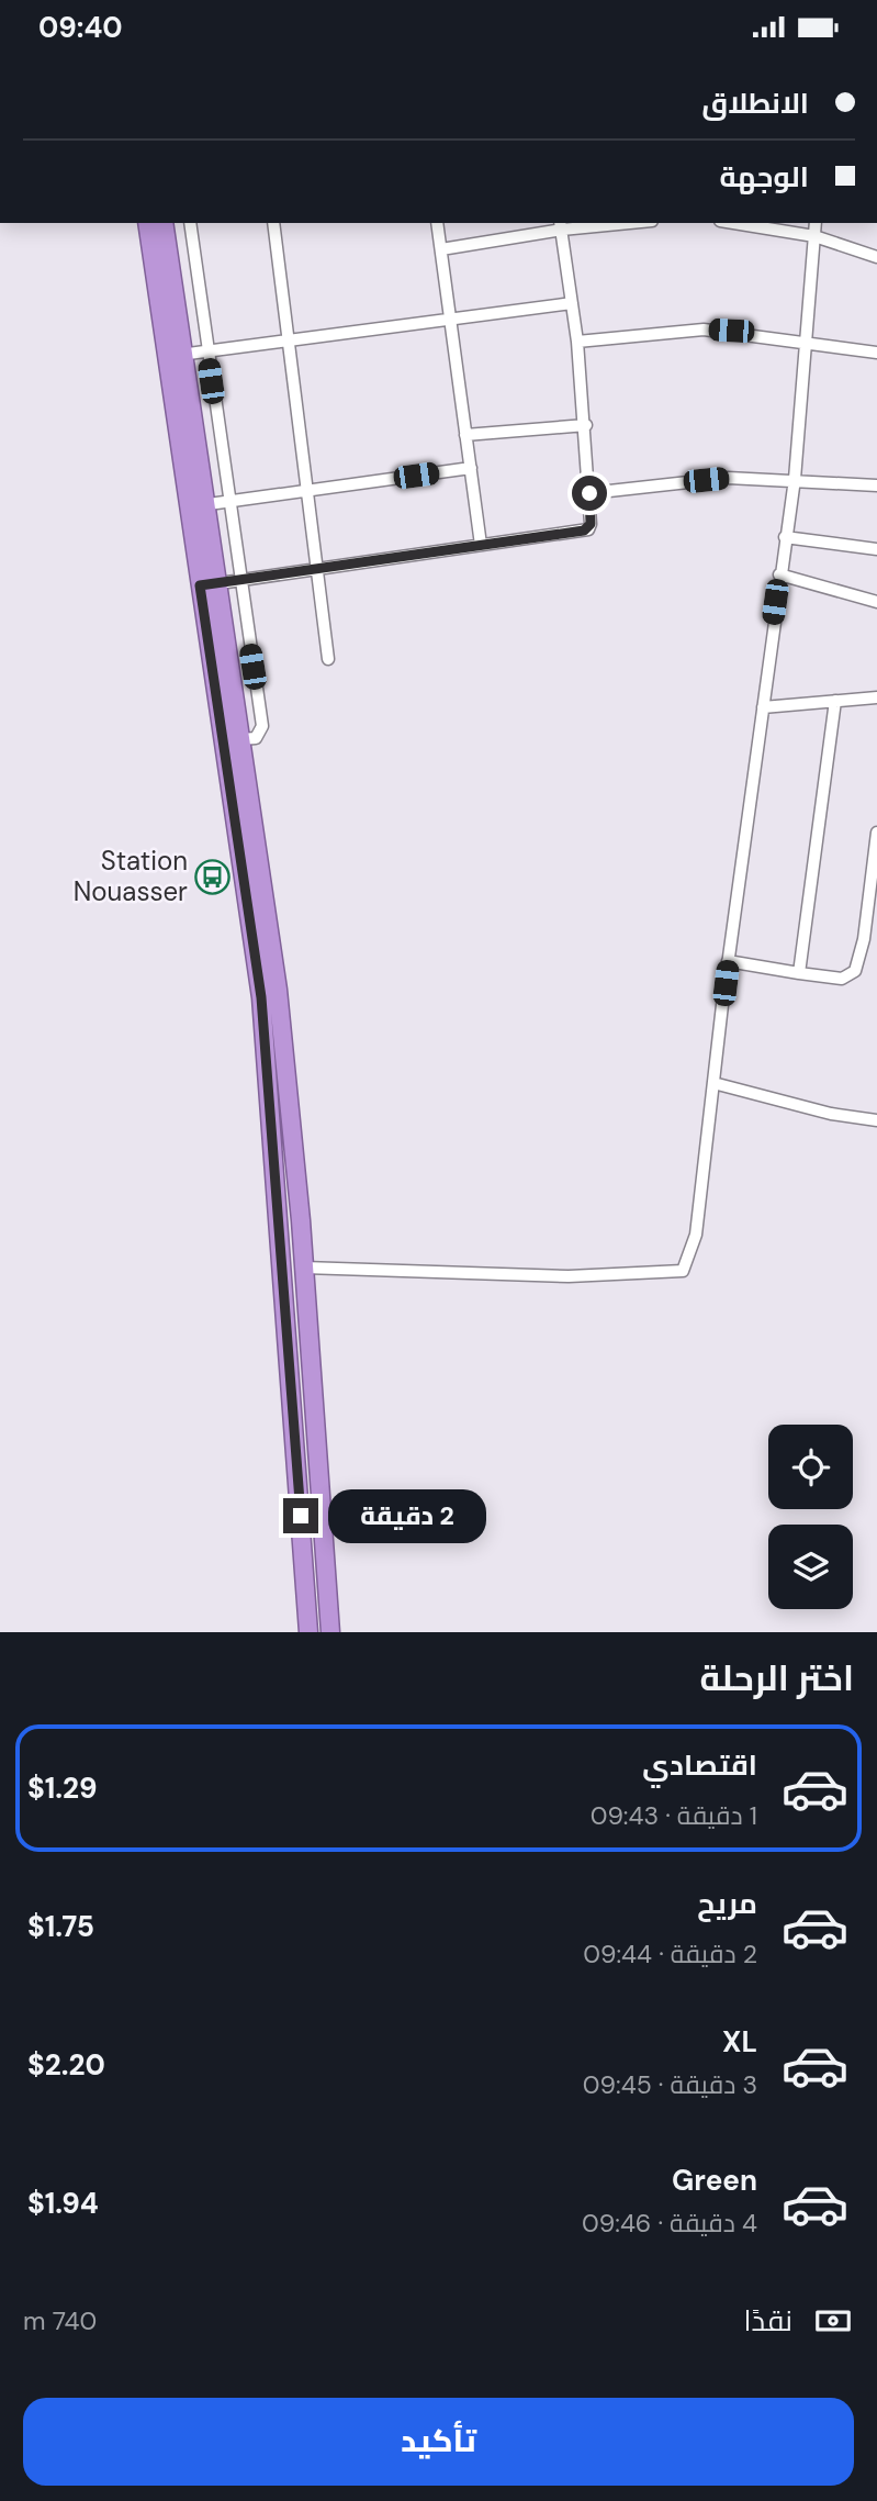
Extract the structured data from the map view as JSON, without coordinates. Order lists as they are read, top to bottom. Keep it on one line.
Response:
{"places":{"bus stop":["Station Nouasser"]},"page":{"status":"09:40","banner":["الانطلاق","الوجهة"],"bubble":"2 دقيقة","heading":"اختر الرحلة","list":[{"name":"اقتصادي","note":"1 دقيقة · 09:43","value":"$1.29"},{"name":"مريح","note":"2 دقيقة · 09:44","value":"$1.75"},{"name":"XL","note":"3 دقيقة · 09:45","value":"$2.20"},{"name":"Green","note":"4 دقيقة · 09:46","value":"$1.94"}],"pay":["نقدًا","740 m"],"buttons":"تأكيد"}}
